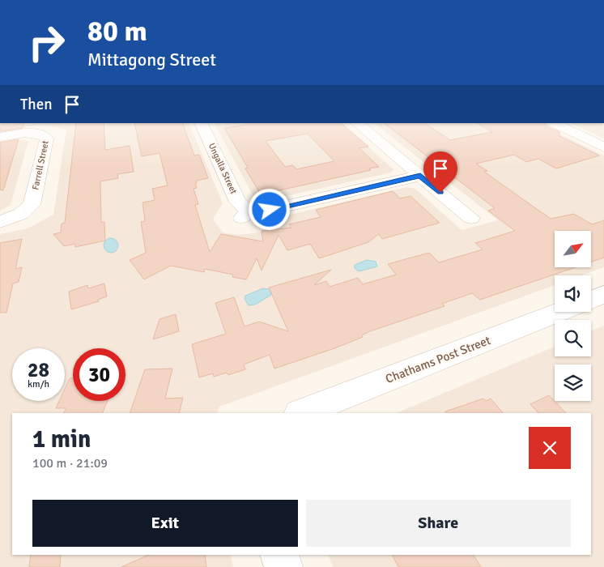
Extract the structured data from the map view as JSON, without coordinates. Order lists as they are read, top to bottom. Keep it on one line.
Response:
{"streets":{"street":["Farrell Street","Ungalla Street","Chathams Post Street"]},"north":"top right","page":{"turn":["80 m","Mittagong Street"],"then":"Then","speed":"28 km/h","limit":"30","heading":["1 min","100 m · 21:09"],"buttons":["Exit","Share"]}}
